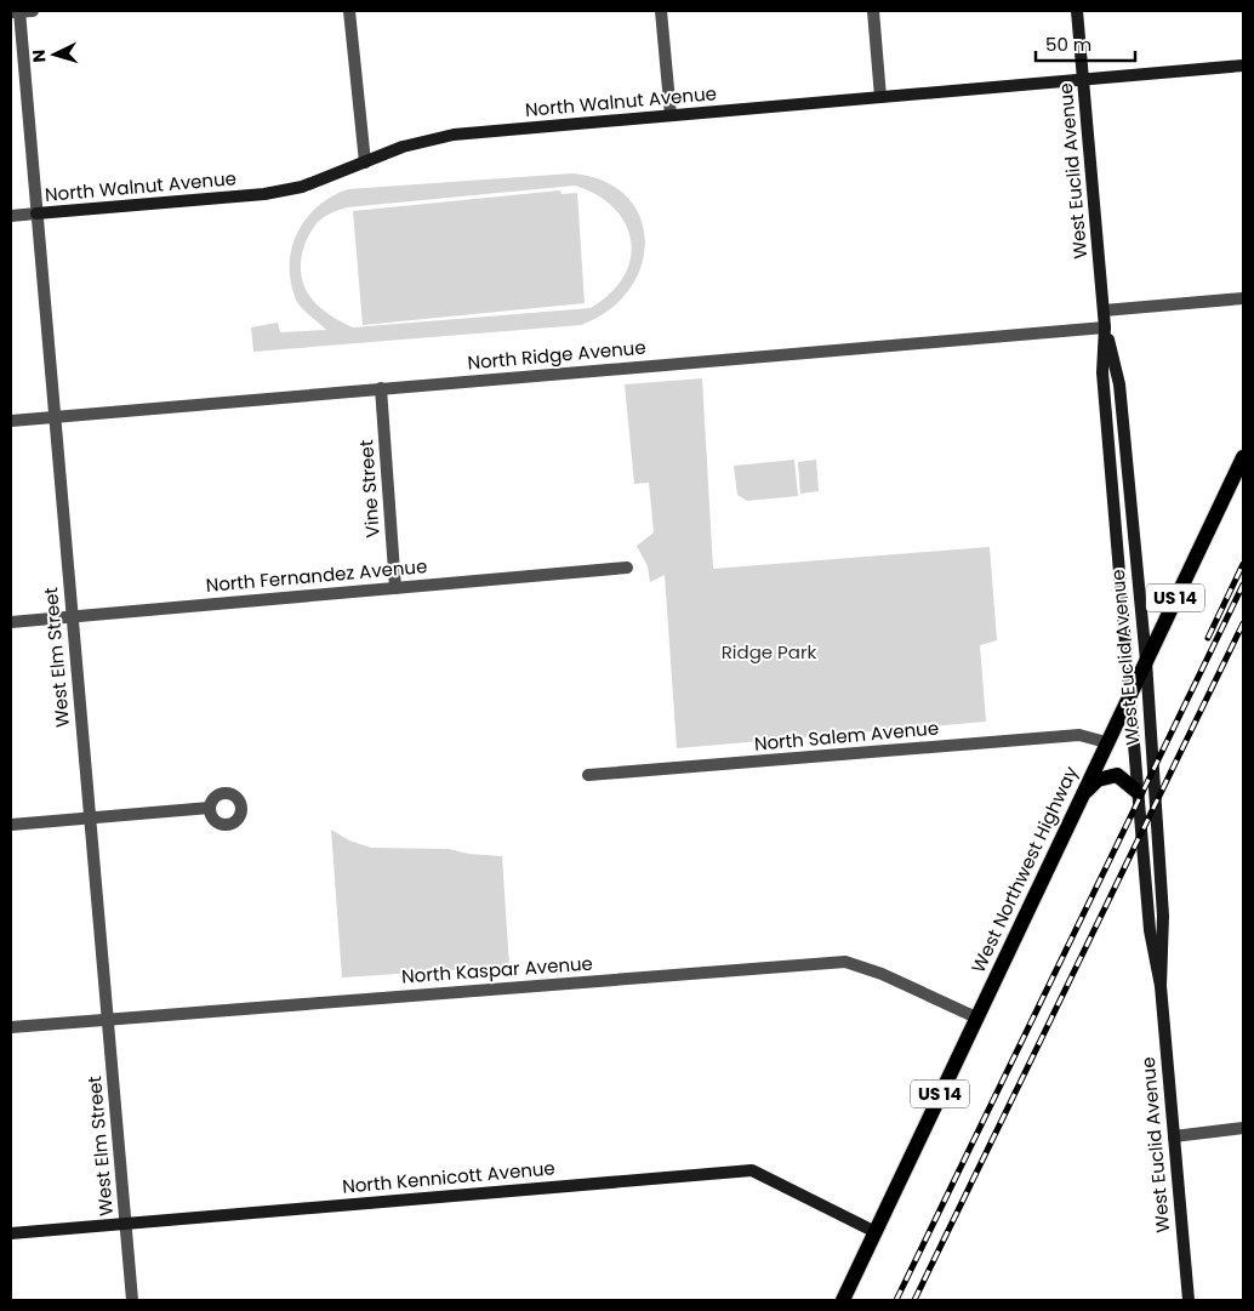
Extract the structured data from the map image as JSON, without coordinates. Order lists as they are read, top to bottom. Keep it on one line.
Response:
{"streets":{"main road":["US 14","West Northwest Highway"],"street":["North Walnut Avenue","West Euclid Avenue","North Ridge Avenue","Vine Street","North Fernandez Avenue","West Elm Street","North Salem Avenue","North Kaspar Avenue","North Kennicott Avenue"]},"crossings":[["North Walnut Avenue","West Euclid Avenue"],["North Walnut Avenue","West Elm Street"],["West Euclid Avenue","North Ridge Avenue"],["West Euclid Avenue","West Northwest Highway"],["North Ridge Avenue","Vine Street"],["North Ridge Avenue","West Elm Street"],["Vine Street","North Fernandez Avenue"],["North Fernandez Avenue","West Elm Street"],["West Elm Street","North Kaspar Avenue"],["West Elm Street","North Kennicott Avenue"],["North Salem Avenue","West Northwest Highway"],["West Northwest Highway","North Kaspar Avenue"],["West Northwest Highway","North Kennicott Avenue"]],"parks":["Ridge Park"],"scale_bar":"50 m","north":"left"}
